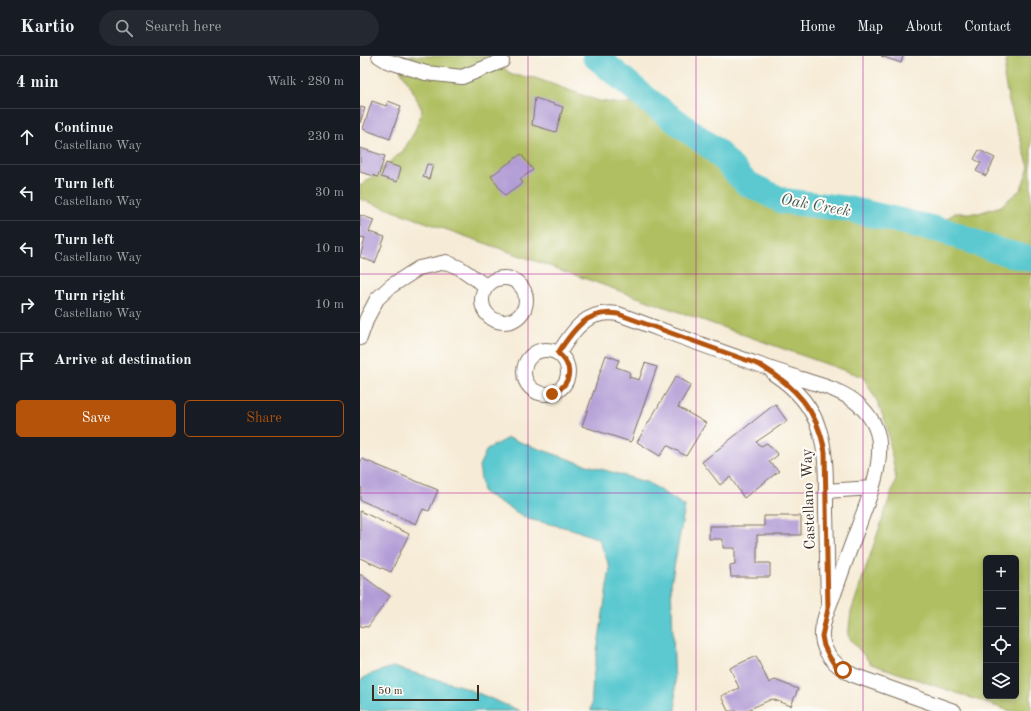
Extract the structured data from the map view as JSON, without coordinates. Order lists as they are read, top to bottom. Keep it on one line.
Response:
{"streets":{"street":["Castellano Way"]},"water":["Oak Creek"],"scale_bar":"50 m","page":{"header":"Kartio","search":"Search here","nav":["Home","Map","About","Contact"],"heading":["4 min","Walk · 280 m"],"list":[["Continue","Castellano Way","230 m"],["Turn left","Castellano Way","30 m"],["Turn left","Castellano Way","10 m"],["Turn right","Castellano Way","10 m"],"Arrive at destination"],"buttons":["Save","Share"],"map_buttons":["+","−"],"scale":"50 m"}}
